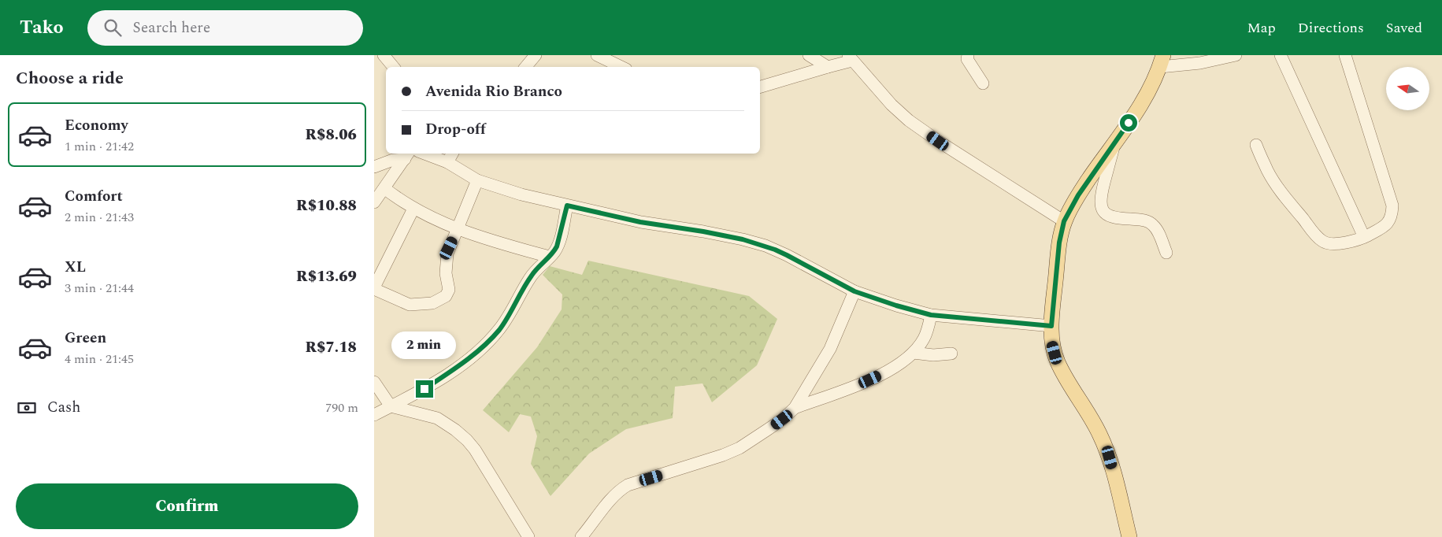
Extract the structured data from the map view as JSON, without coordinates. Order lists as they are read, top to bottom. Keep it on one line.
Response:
{"north":"left","page":{"header":"Tako","search":"Search here","nav":["Map","Directions","Saved"],"heading":"Choose a ride","banner":["Avenida Rio Branco","Drop-off"],"list":[{"name":"Economy","note":"1 min · 21:42","value":"R$8.06"},{"name":"Comfort","note":"2 min · 21:43","value":"R$10.88"},{"name":"XL","note":"3 min · 21:44","value":"R$13.69"},{"name":"Green","note":"4 min · 21:45","value":"R$7.18"}],"bubble":"2 min","pay":["Cash","790 m"],"buttons":"Confirm"}}
